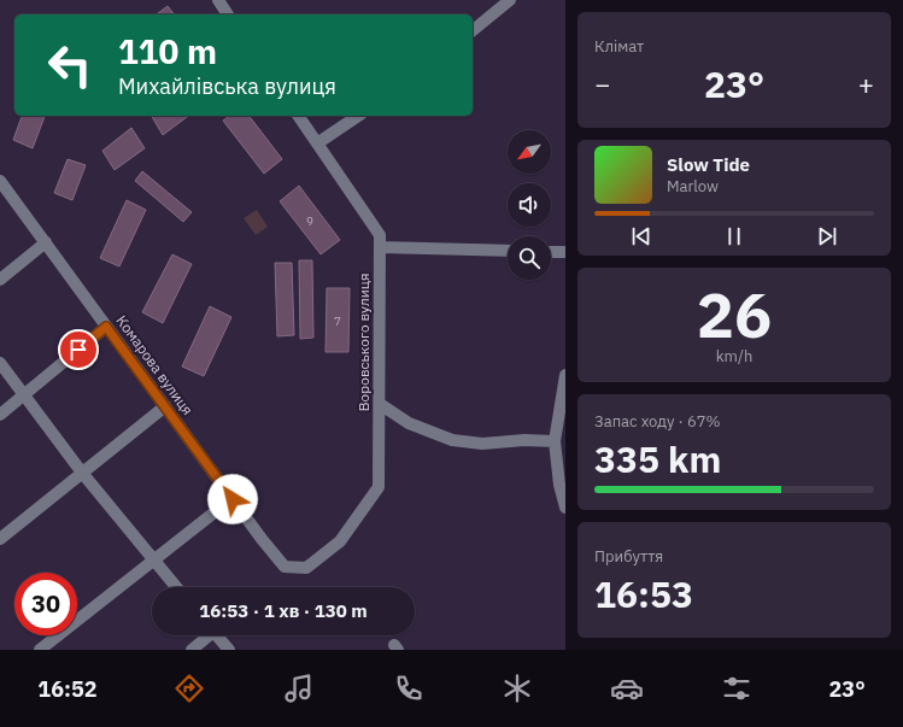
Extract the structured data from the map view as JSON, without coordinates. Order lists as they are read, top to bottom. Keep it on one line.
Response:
{"streets":{"street":["Воровського вулиця","Комарова вулиця"]},"crossings":[["Воровського вулиця","Комарова вулиця"]],"house_numbers":["9","7"],"north":"bottom left","page":{"tile":["Клімат",["26","km/h"],["Запас ходу · 67%","335 km"],["Прибуття","16:53"]],"turn":["110 m","Михайлівська вулиця"],"heat":["−","23°","+"],"song":["Slow Tide","Marlow"],"limit":"30","trip":"16:53 · 1 хв · 130 m","tabs":["16:52","23°"]}}
